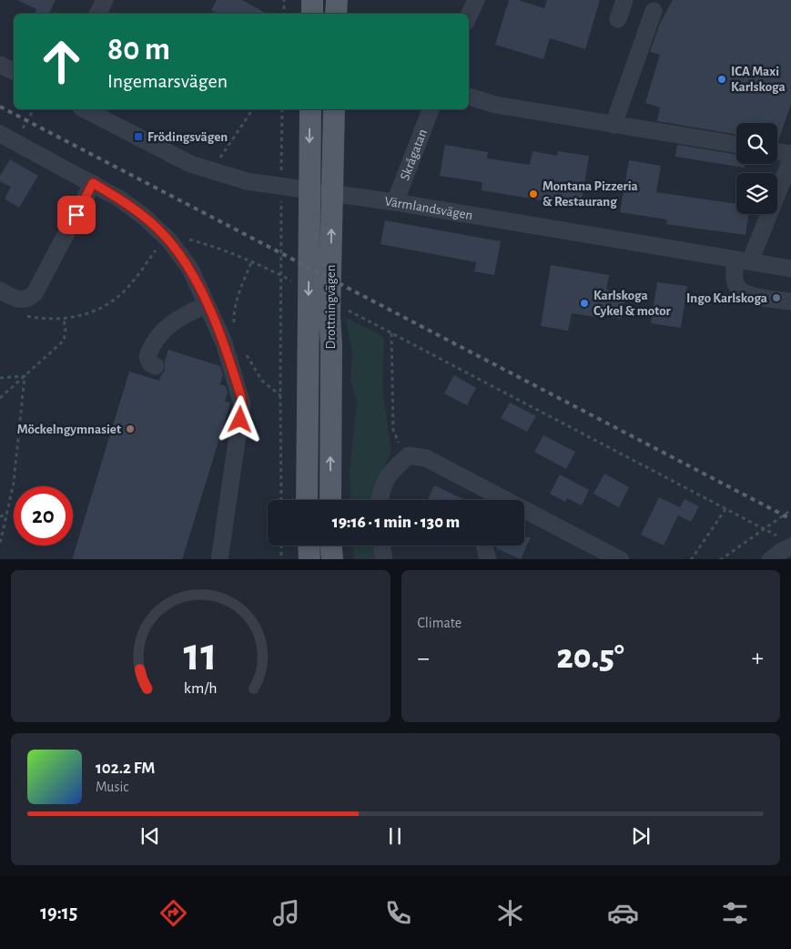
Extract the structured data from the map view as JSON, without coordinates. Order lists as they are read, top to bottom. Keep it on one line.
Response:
{"streets":{"main road":["Drottningvägen"],"street":["Skrågatan","Värmlandsvägen"]},"crossings":[["Skrågatan","Värmlandsvägen"]],"places":{"other":["ICA Maxi Karlskoga","Montana Pizzeria & Restaurang","Ingo Karlskoga","Karlskoga Cykel & motor","Möckelngymnasiet"],"transit":["Frödingsvägen"]},"page":{"turn":["80 m","Ingemarsvägen"],"limit":"20","trip":"19:16 · 1 min · 130 m","tile":"Climate","heat":["−","20.5°","+"],"song":["102.2 FM","Music"],"tabs":"19:15","gauge":["11","km/h"]}}
